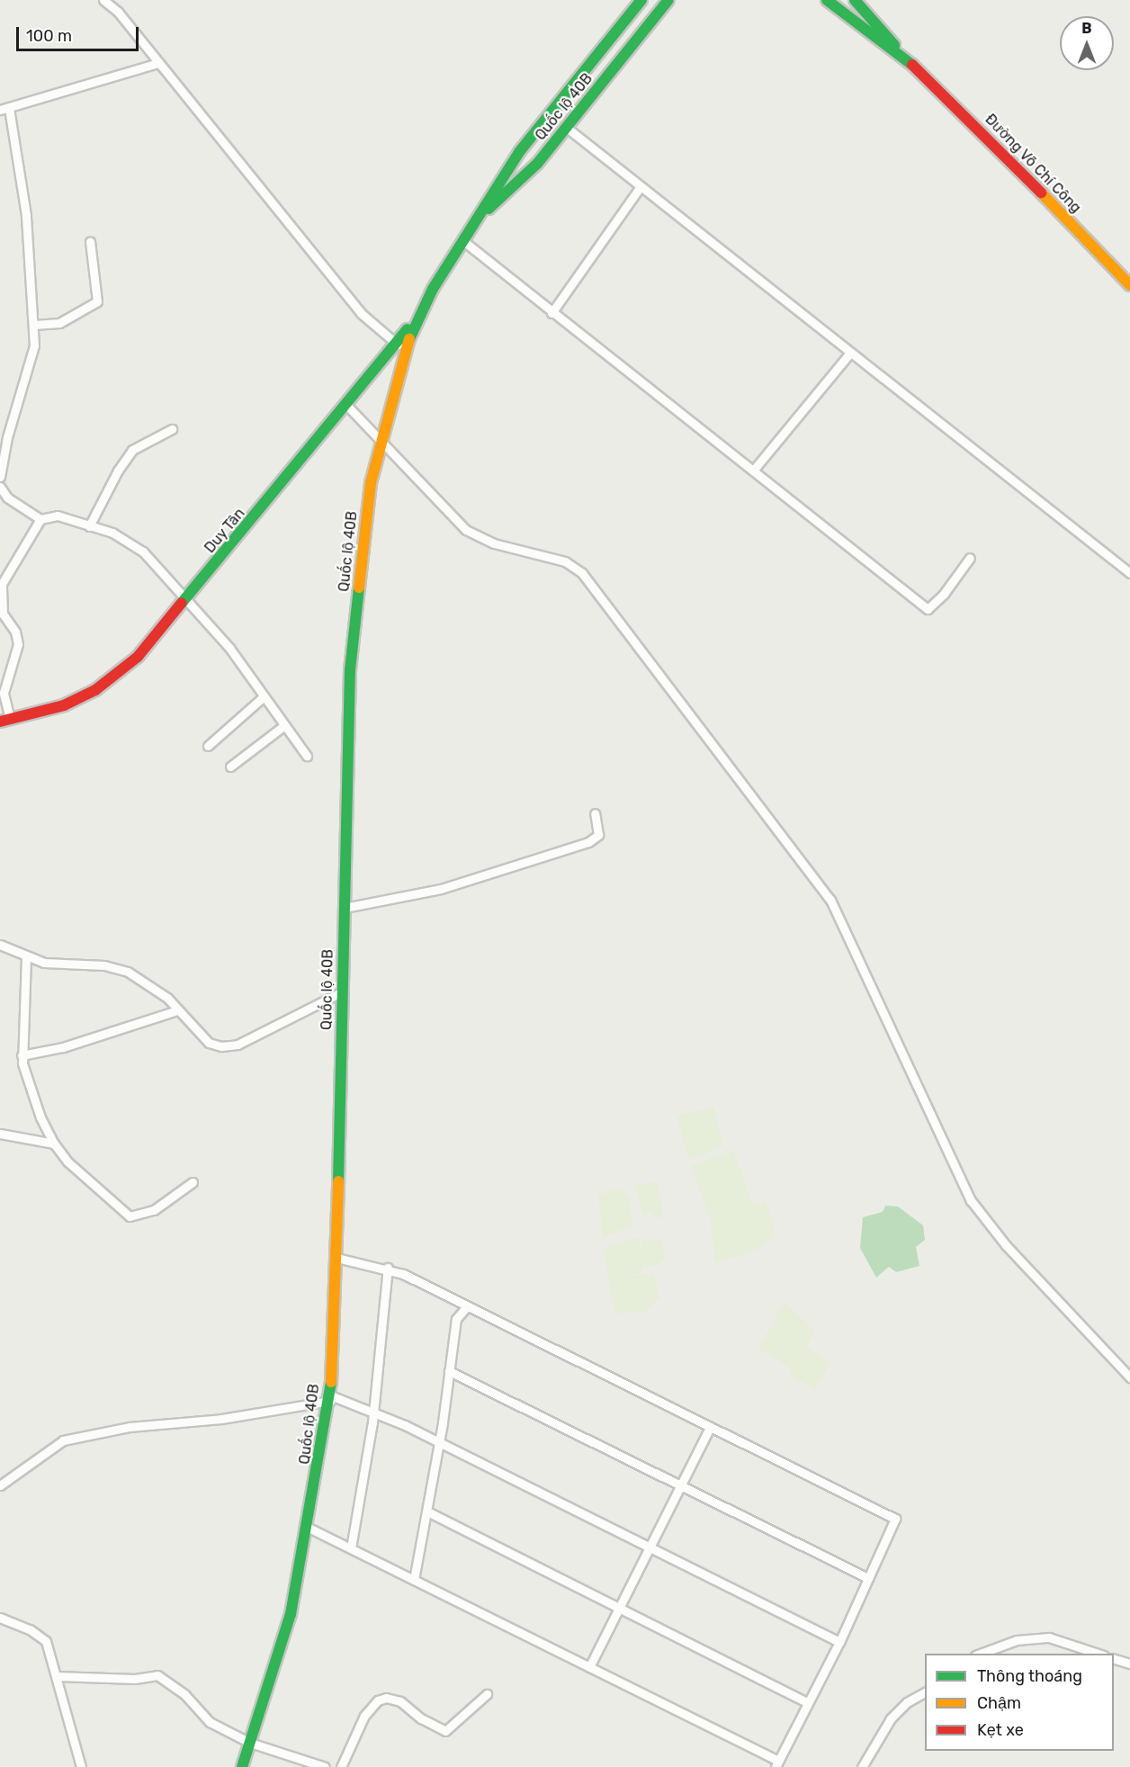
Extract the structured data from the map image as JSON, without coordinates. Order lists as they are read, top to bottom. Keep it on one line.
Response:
{"streets":{"main road":["Quốc lộ 40B","Đường Võ Chí Công","Duy Tân"]},"crossings":[["Quốc lộ 40B","Duy Tân"]],"legend":["Thông thoáng","Chậm","Kẹt xe"],"scale_bar":"100 m","north":"top"}
